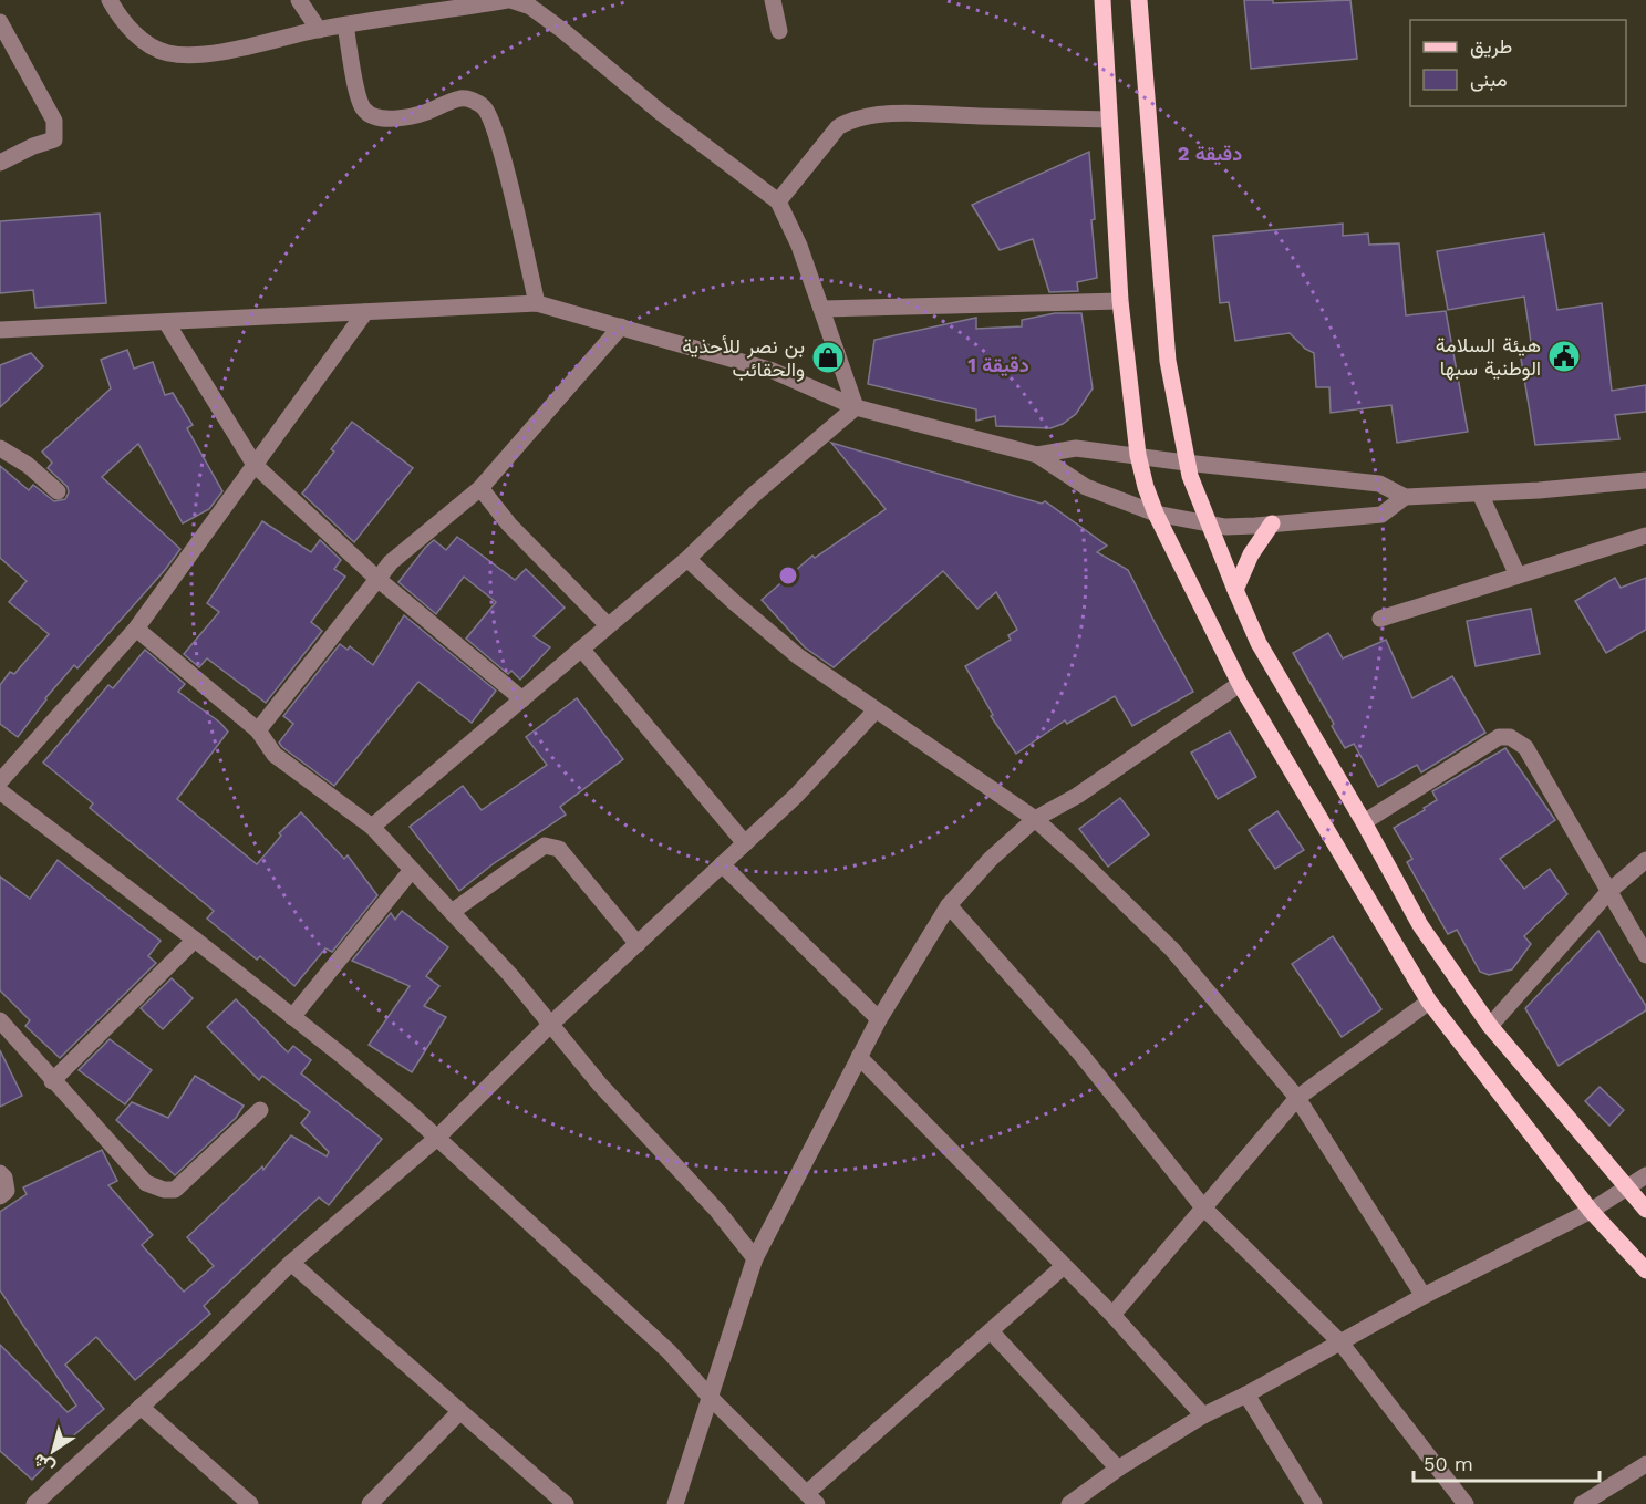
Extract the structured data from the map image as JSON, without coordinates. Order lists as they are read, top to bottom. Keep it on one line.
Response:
{"places":{"public building":["هيئة السلامة الوطنية سبها"],"shop":["بن نصر للأحذية والحقائب"]},"legend":["طريق","مبنى"],"scale_bar":"50 m","north":"bottom left","rings":["2 دقيقة","1 دقيقة"]}
